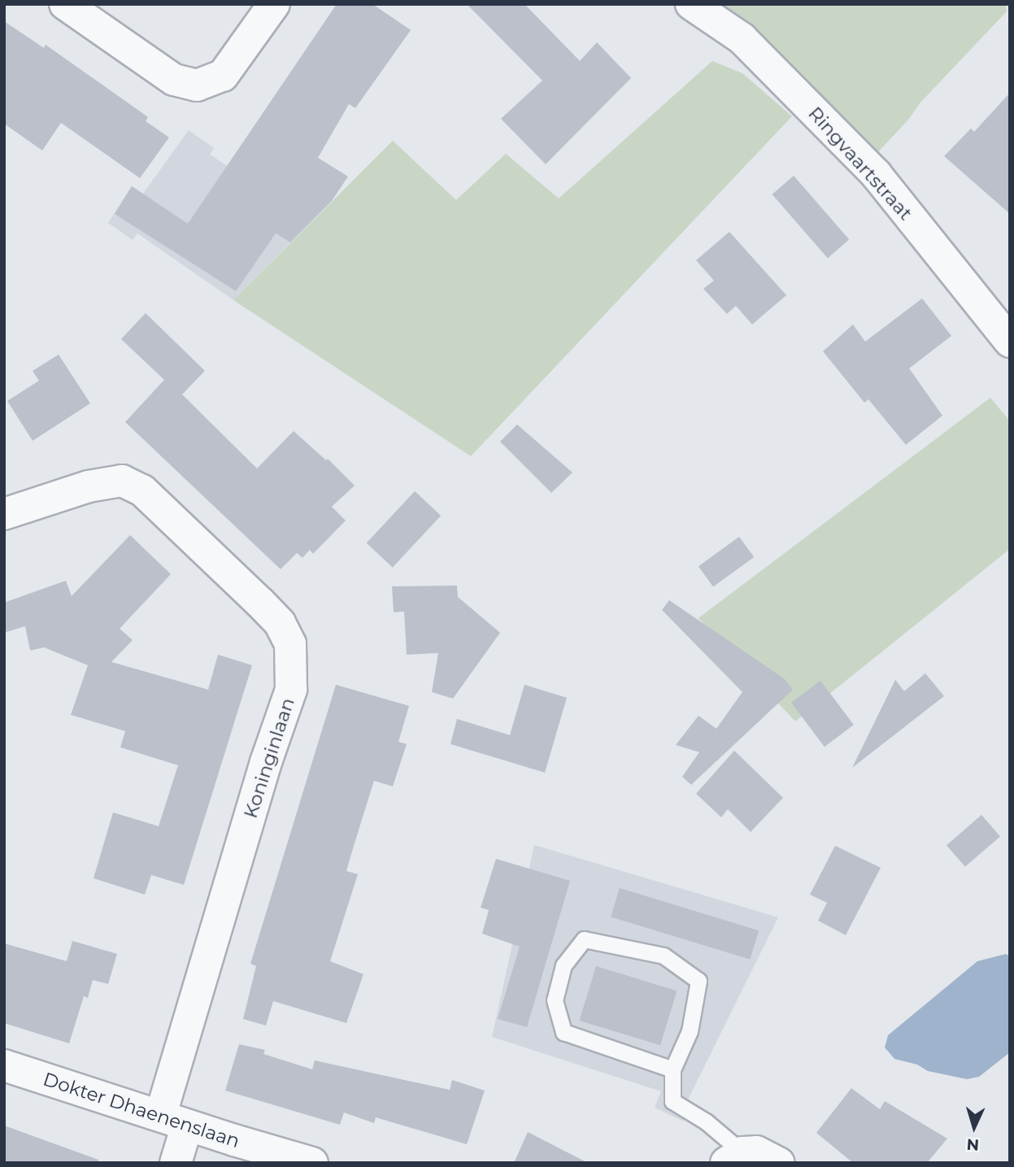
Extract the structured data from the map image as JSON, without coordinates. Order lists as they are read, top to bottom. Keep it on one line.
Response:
{"streets":{"street":["Ringvaartstraat","Koninginlaan","Dokter Dhaenenslaan"]},"crossings":[["Koninginlaan","Dokter Dhaenenslaan"]],"north":"bottom"}
